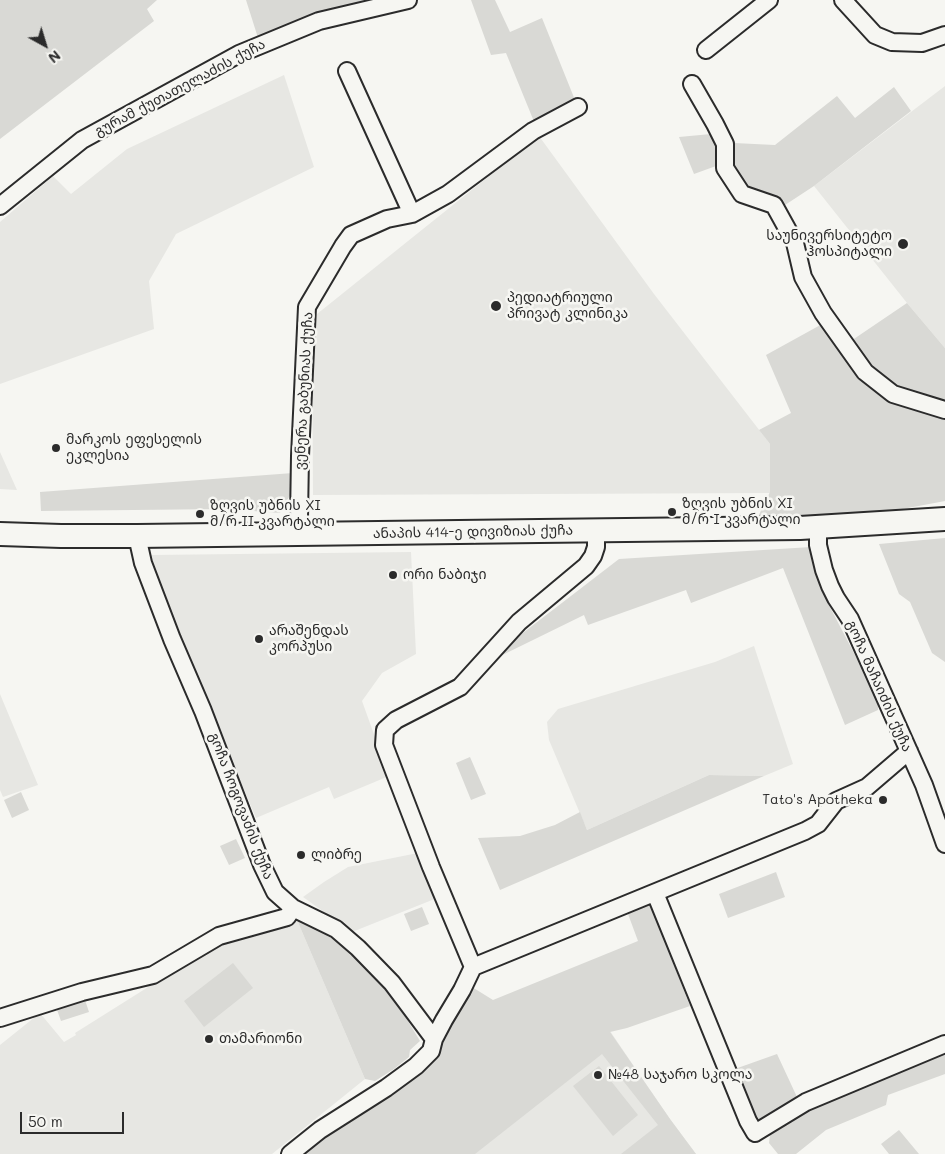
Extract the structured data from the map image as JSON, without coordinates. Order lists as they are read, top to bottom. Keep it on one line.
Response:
{"streets":{"main road":["ანაპის 414-ე დივიზიას ქუჩა"],"street":["გურამ ქუთათელაძის ქუჩა","ვენერა გაბუნიას ქუჩა","გოჩა მაჩაიძის ქუჩა","გოჩა ჩოგოვაძის ქუჩა"]},"crossings":[["ვენერა გაბუნიას ქუჩა","ანაპის 414-ე დივიზიას ქუჩა"],["ანაპის 414-ე დივიზიას ქუჩა","გოჩა მაჩაიძის ქუჩა"],["ანაპის 414-ე დივიზიას ქუჩა","გოჩა ჩოგოვაძის ქუჩა"]],"places":["საუნივერსიტეტო ჰოსპიტალი","პედიატრიული პრივატ კლინიკა","მარკოს ეფესელის ეკლესია","ზღვის უბნის XI მ/რ I კვარტალი","ზღვის უბნის XI მ/რ II კვარტალი","ორი ნაბიჯი","არაშენდას კორპუსი","Tato's Apotheka","ლიბრე","თამარიონი","№48 საჯარო სკოლა"],"scale_bar":"50 m","north":"bottom right"}
